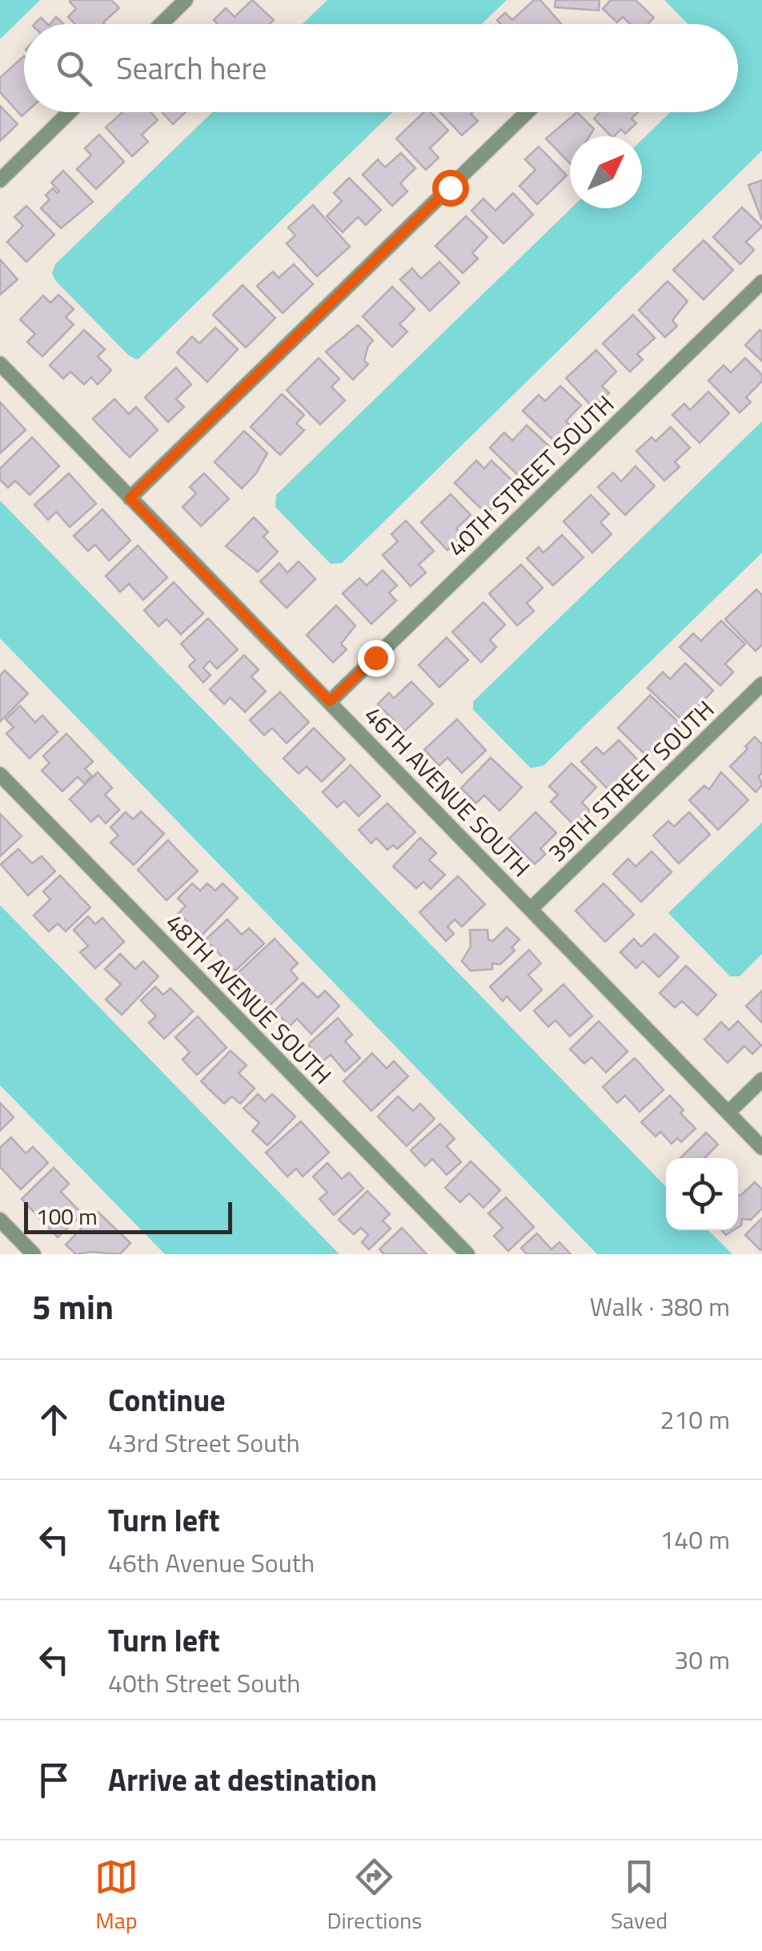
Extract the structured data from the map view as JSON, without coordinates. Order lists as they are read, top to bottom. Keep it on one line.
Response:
{"streets":{"street":["40TH STREET SOUTH","39TH STREET SOUTH","46TH AVENUE SOUTH","48TH AVENUE SOUTH"]},"crossings":[["40TH STREET SOUTH","46TH AVENUE SOUTH"],["39TH STREET SOUTH","46TH AVENUE SOUTH"]],"scale_bar":"100 m","north":"top right","page":{"search":"Search here","scale":"100 m","heading":["5 min","Walk · 380 m"],"list":[["Continue","43rd Street South","210 m"],["Turn left","46th Avenue South","140 m"],["Turn left","40th Street South","30 m"],"Arrive at destination"],"nav":["Map","Directions","Saved"]}}
